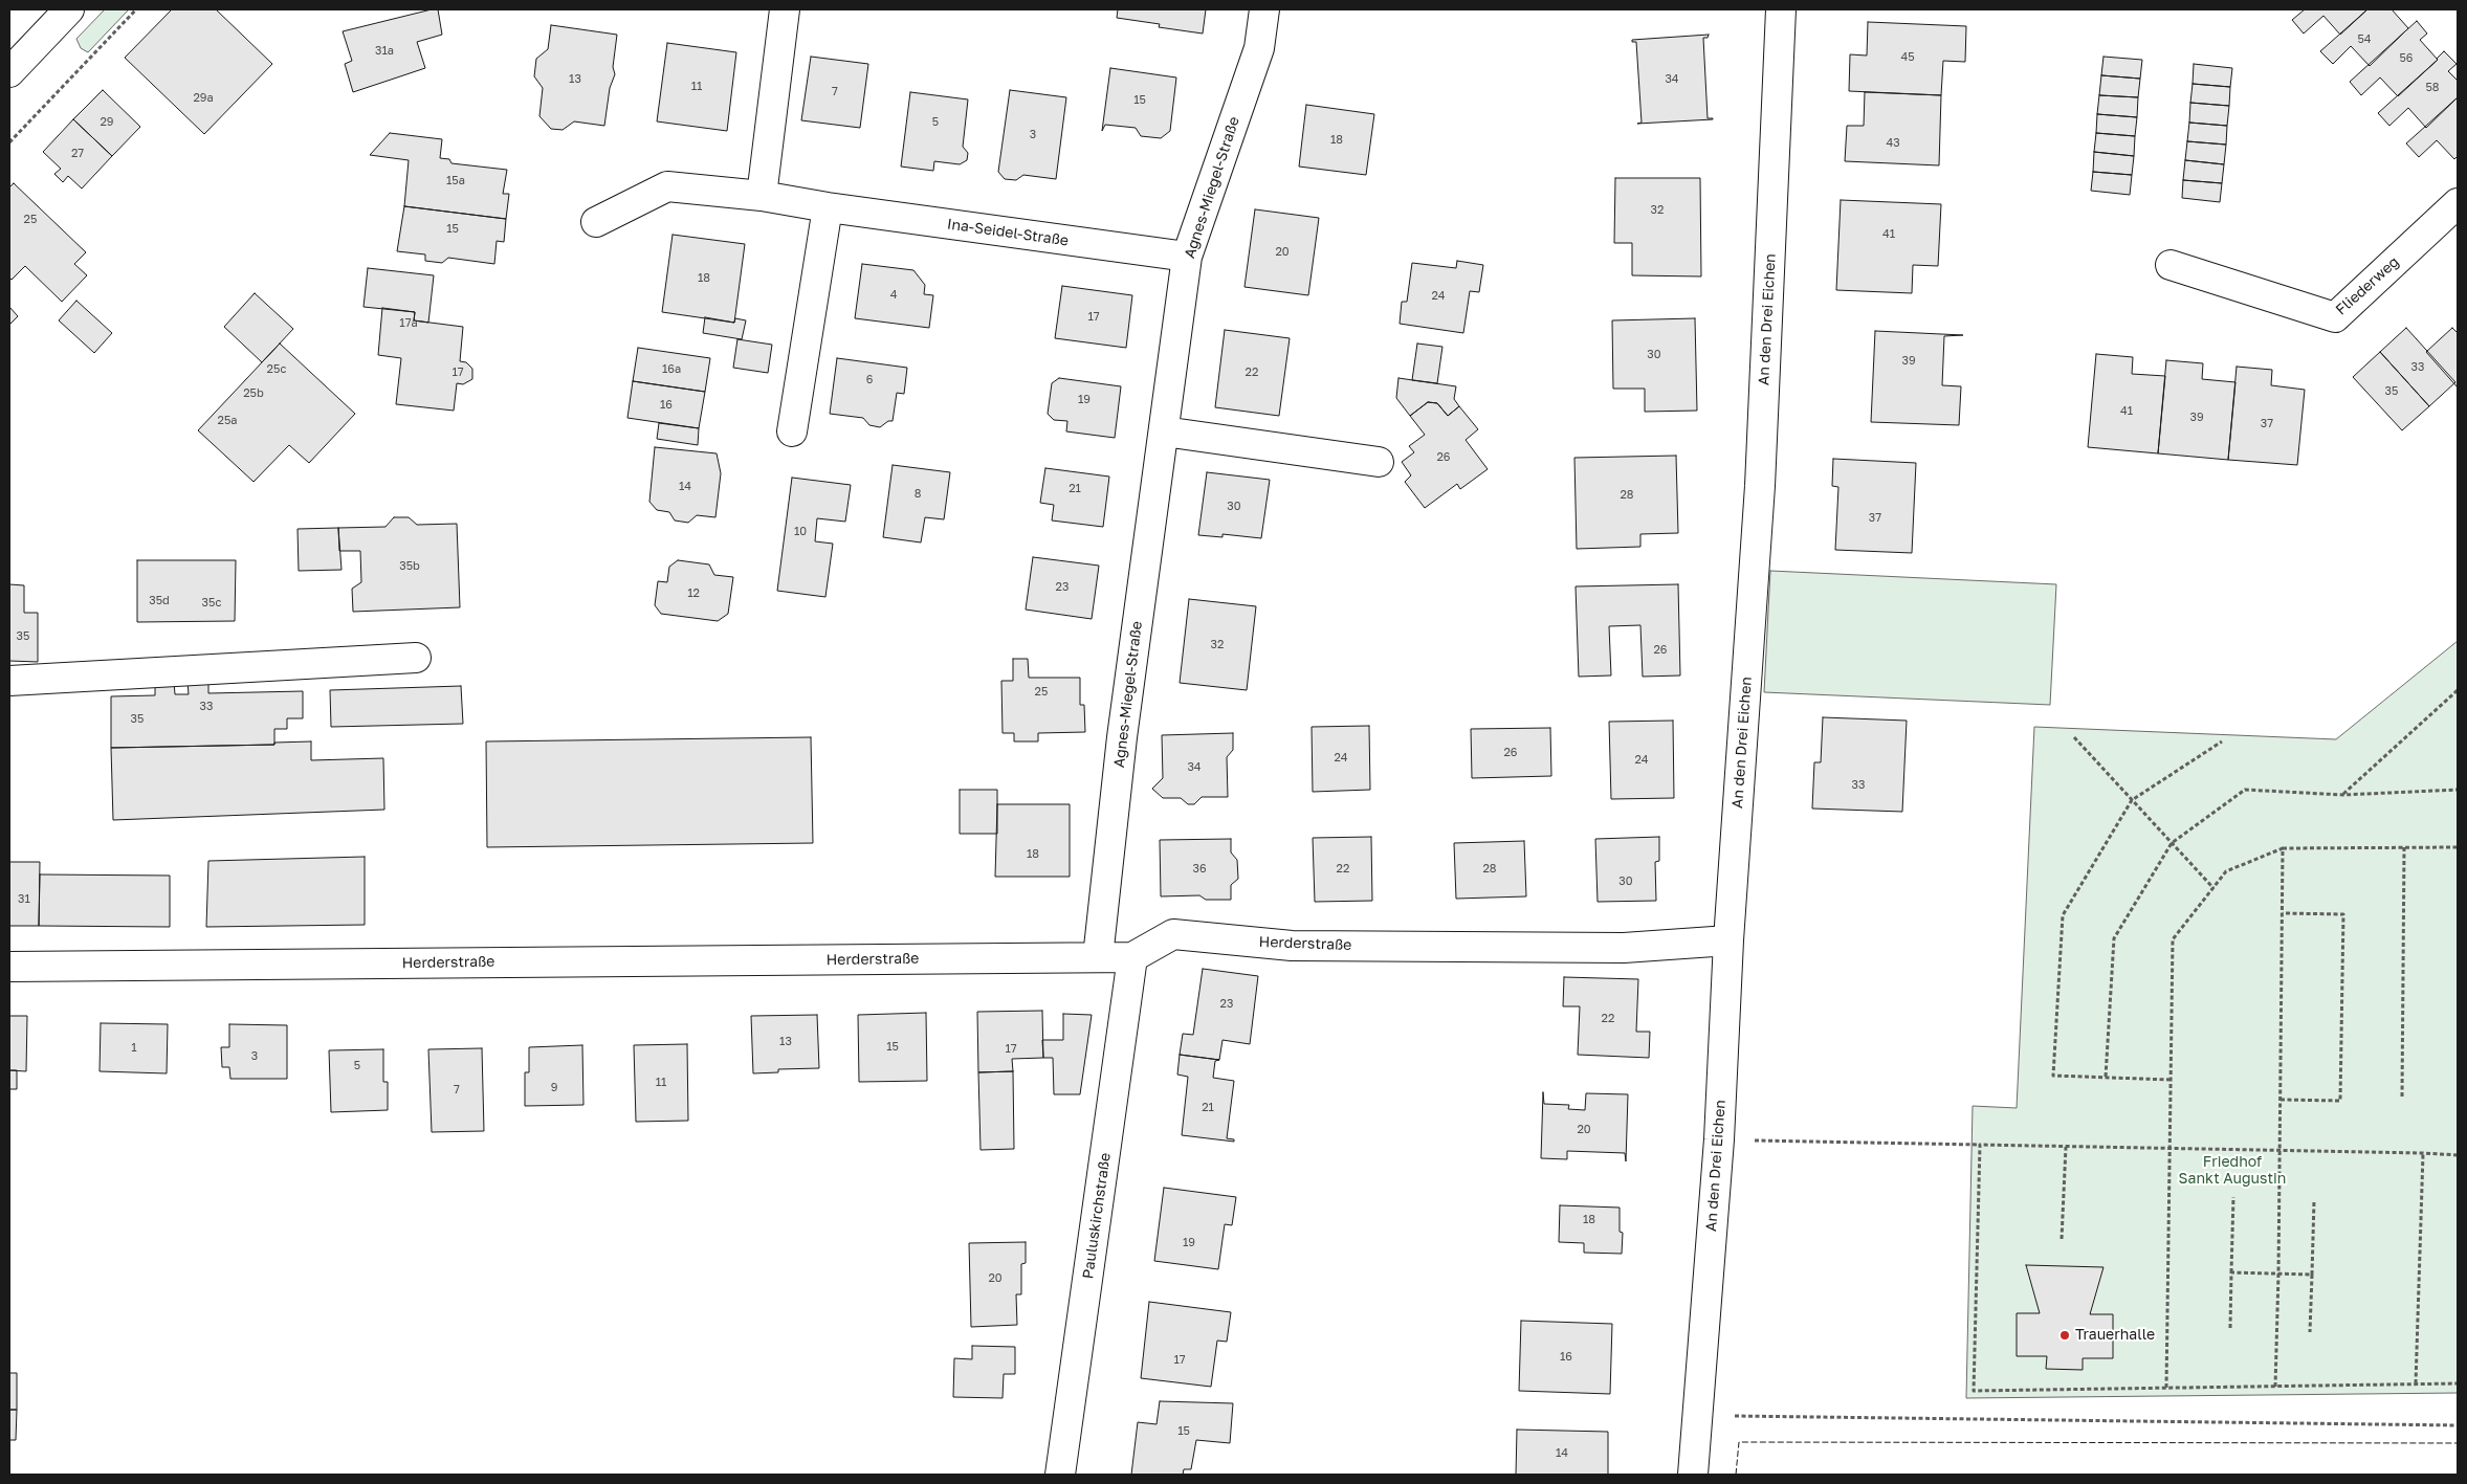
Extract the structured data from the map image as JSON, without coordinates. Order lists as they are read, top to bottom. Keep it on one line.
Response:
{"streets":{"street":["Agnes-Miegel-Straße","Ina-Seidel-Straße","Fliederweg","An den Drei Eichen","Herderstraße","Pauluskirchstraße"]},"crossings":[["Agnes-Miegel-Straße","Ina-Seidel-Straße"],["Agnes-Miegel-Straße","Herderstraße"],["An den Drei Eichen","Herderstraße"],["Herderstraße","Pauluskirchstraße"]],"parks":["Friedhof Sankt Augustin"],"places":["Trauerhalle"],"house_numbers":["54","31a","45","56","13","34","11","58","7","29a","15","29","5","3","18","43","27","15a","32","25","15","41","20","18","4","24","17","17a","30","39","33","25c","16a","17","22","6","35","25b","19","16","41","39","25a","37","26","14","21","8","28","30","37","10","35b","23","12","35d","35c","35","32","26","25","33","35","26","24","24","34","33","18","36","22","28","30","31","23","22","13","15","1","17","3","5","11","9","7","21","20","18","19","20","16","17","15","14"]}
